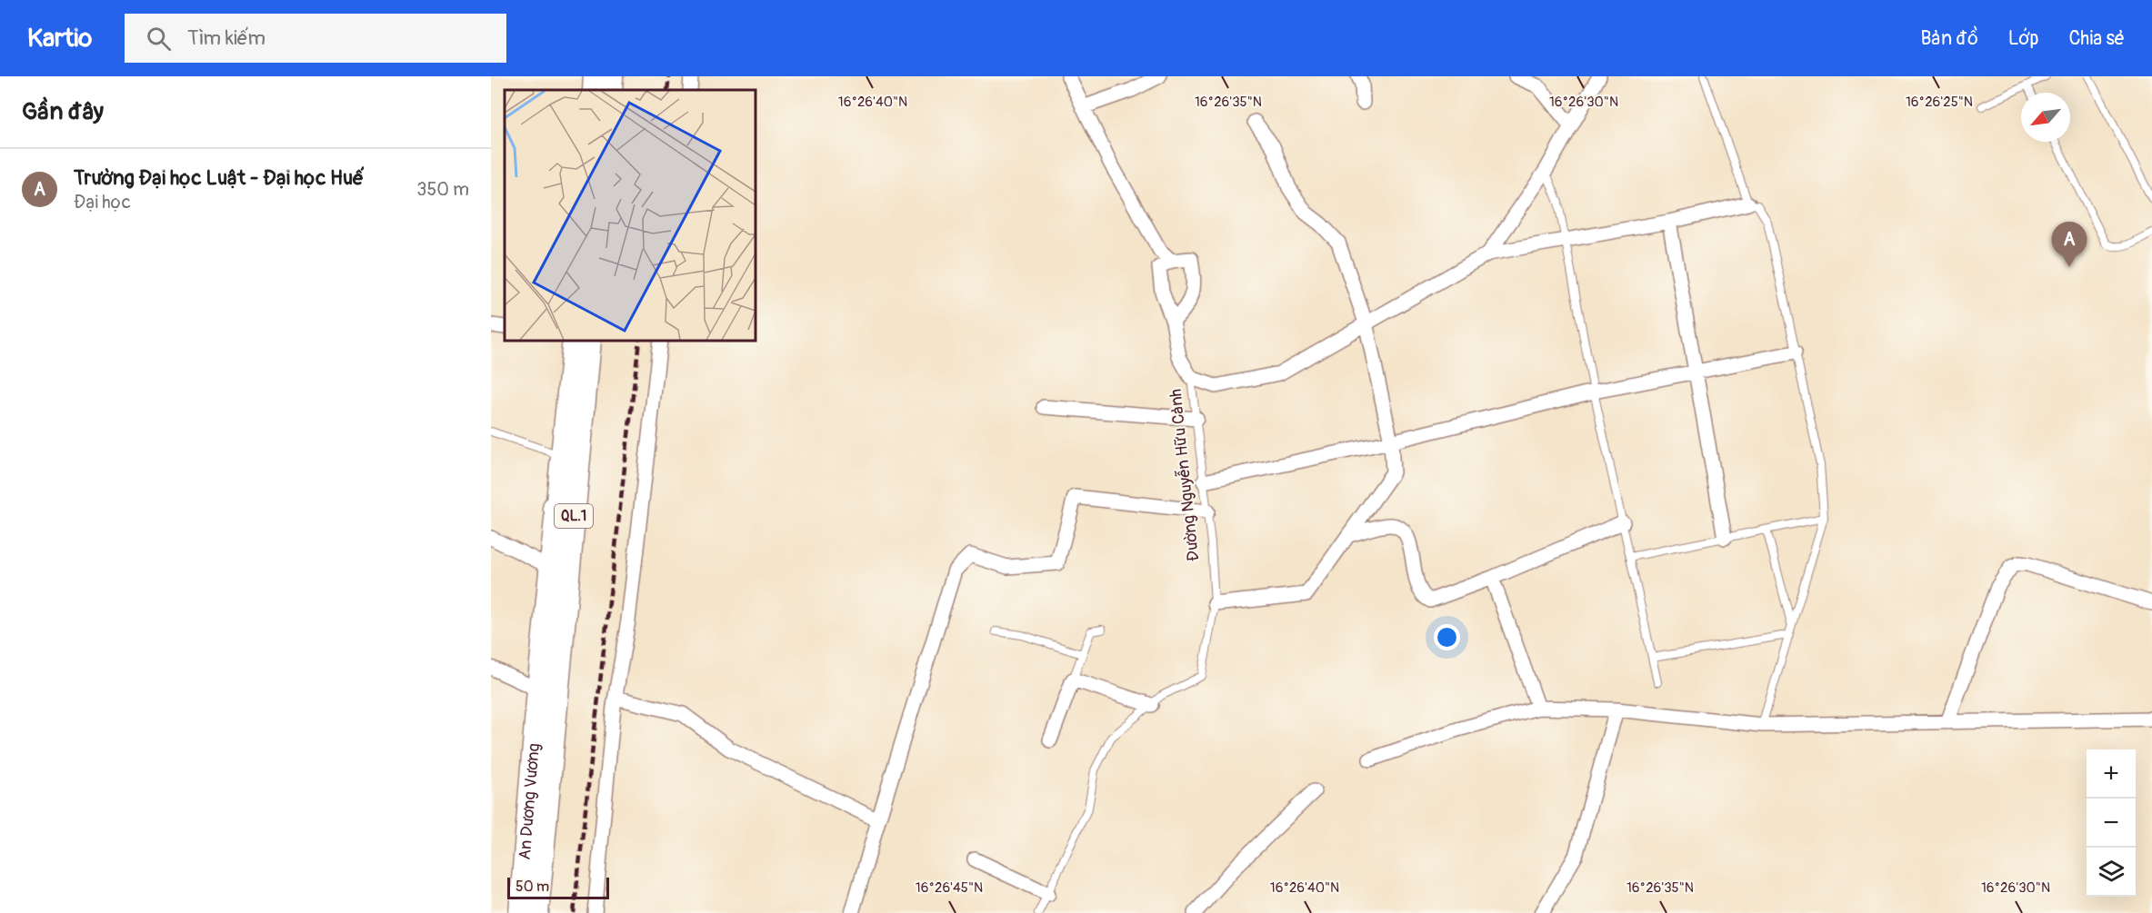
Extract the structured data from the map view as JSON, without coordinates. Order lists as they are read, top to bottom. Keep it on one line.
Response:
{"streets":{"main road":["QL.1","An Dương Vương"],"street":["Đường Nguyễn Hữu Cảnh"]},"crossings":[["QL.1","An Dương Vương"]],"scale_bar":"50 m","north":"bottom left","page":{"header":"Kartio","search":"Tìm kiếm","nav":["Bản đồ","Lớp","Chia sẻ"],"heading":"Gần đây","list":[{"mark":"A","name":"Trường Đại học Luật - Đại học Huế","note":"Đại học","value":"350 m"}],"pins":"A","map_buttons":["+","−"],"scale":"50 m"},"coordinates":["16°26'40\"N","16°26'35\"N","16°26'30\"N","16°26'25\"N","16°26'45\"N"]}
